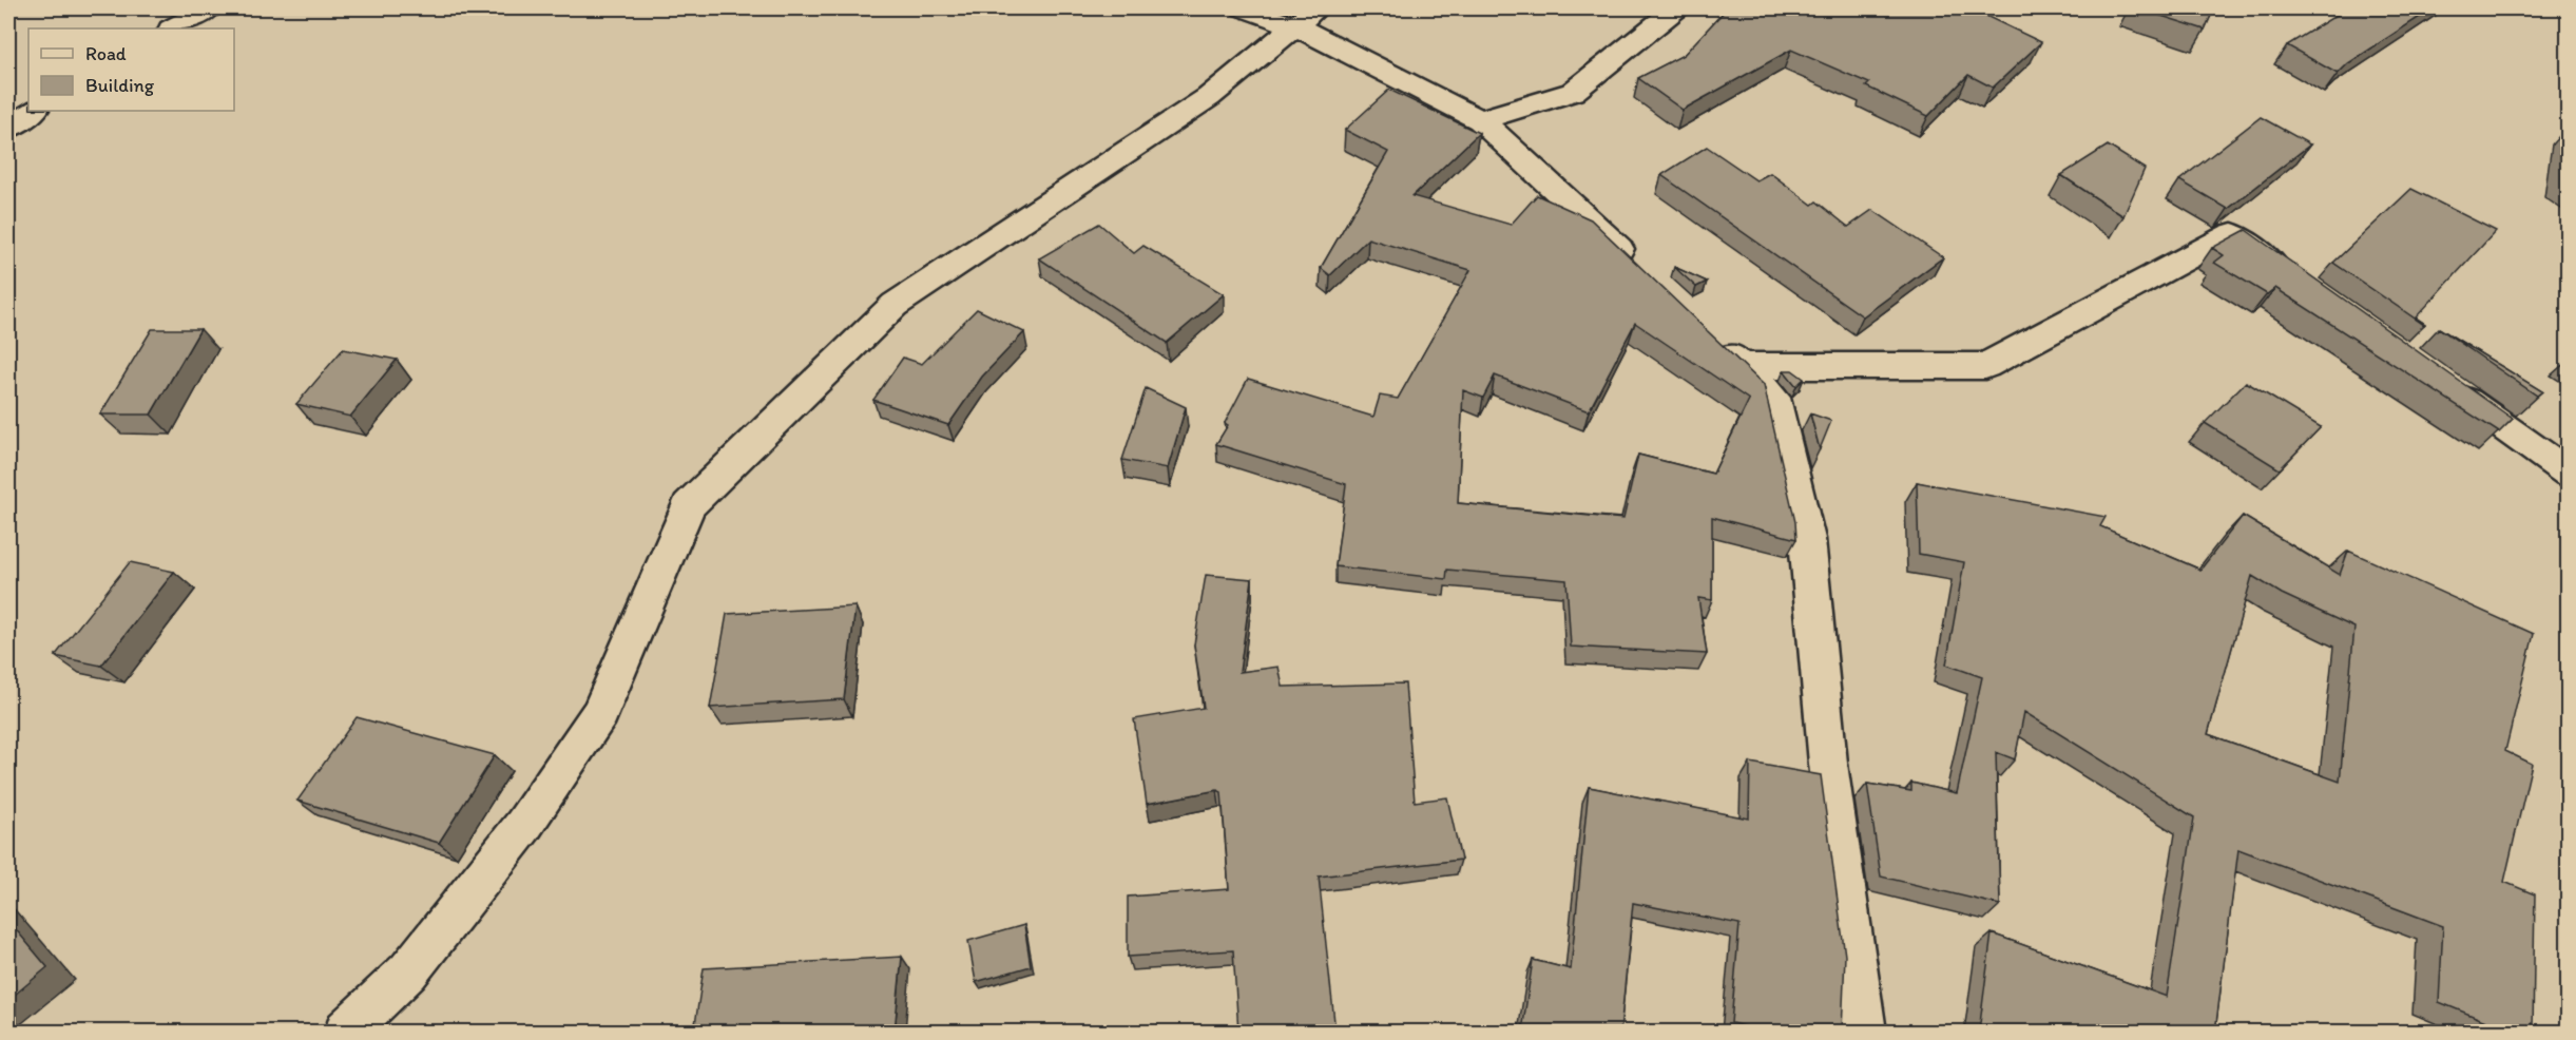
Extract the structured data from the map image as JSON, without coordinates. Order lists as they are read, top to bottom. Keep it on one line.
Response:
{"legend":["Road","Building"]}
